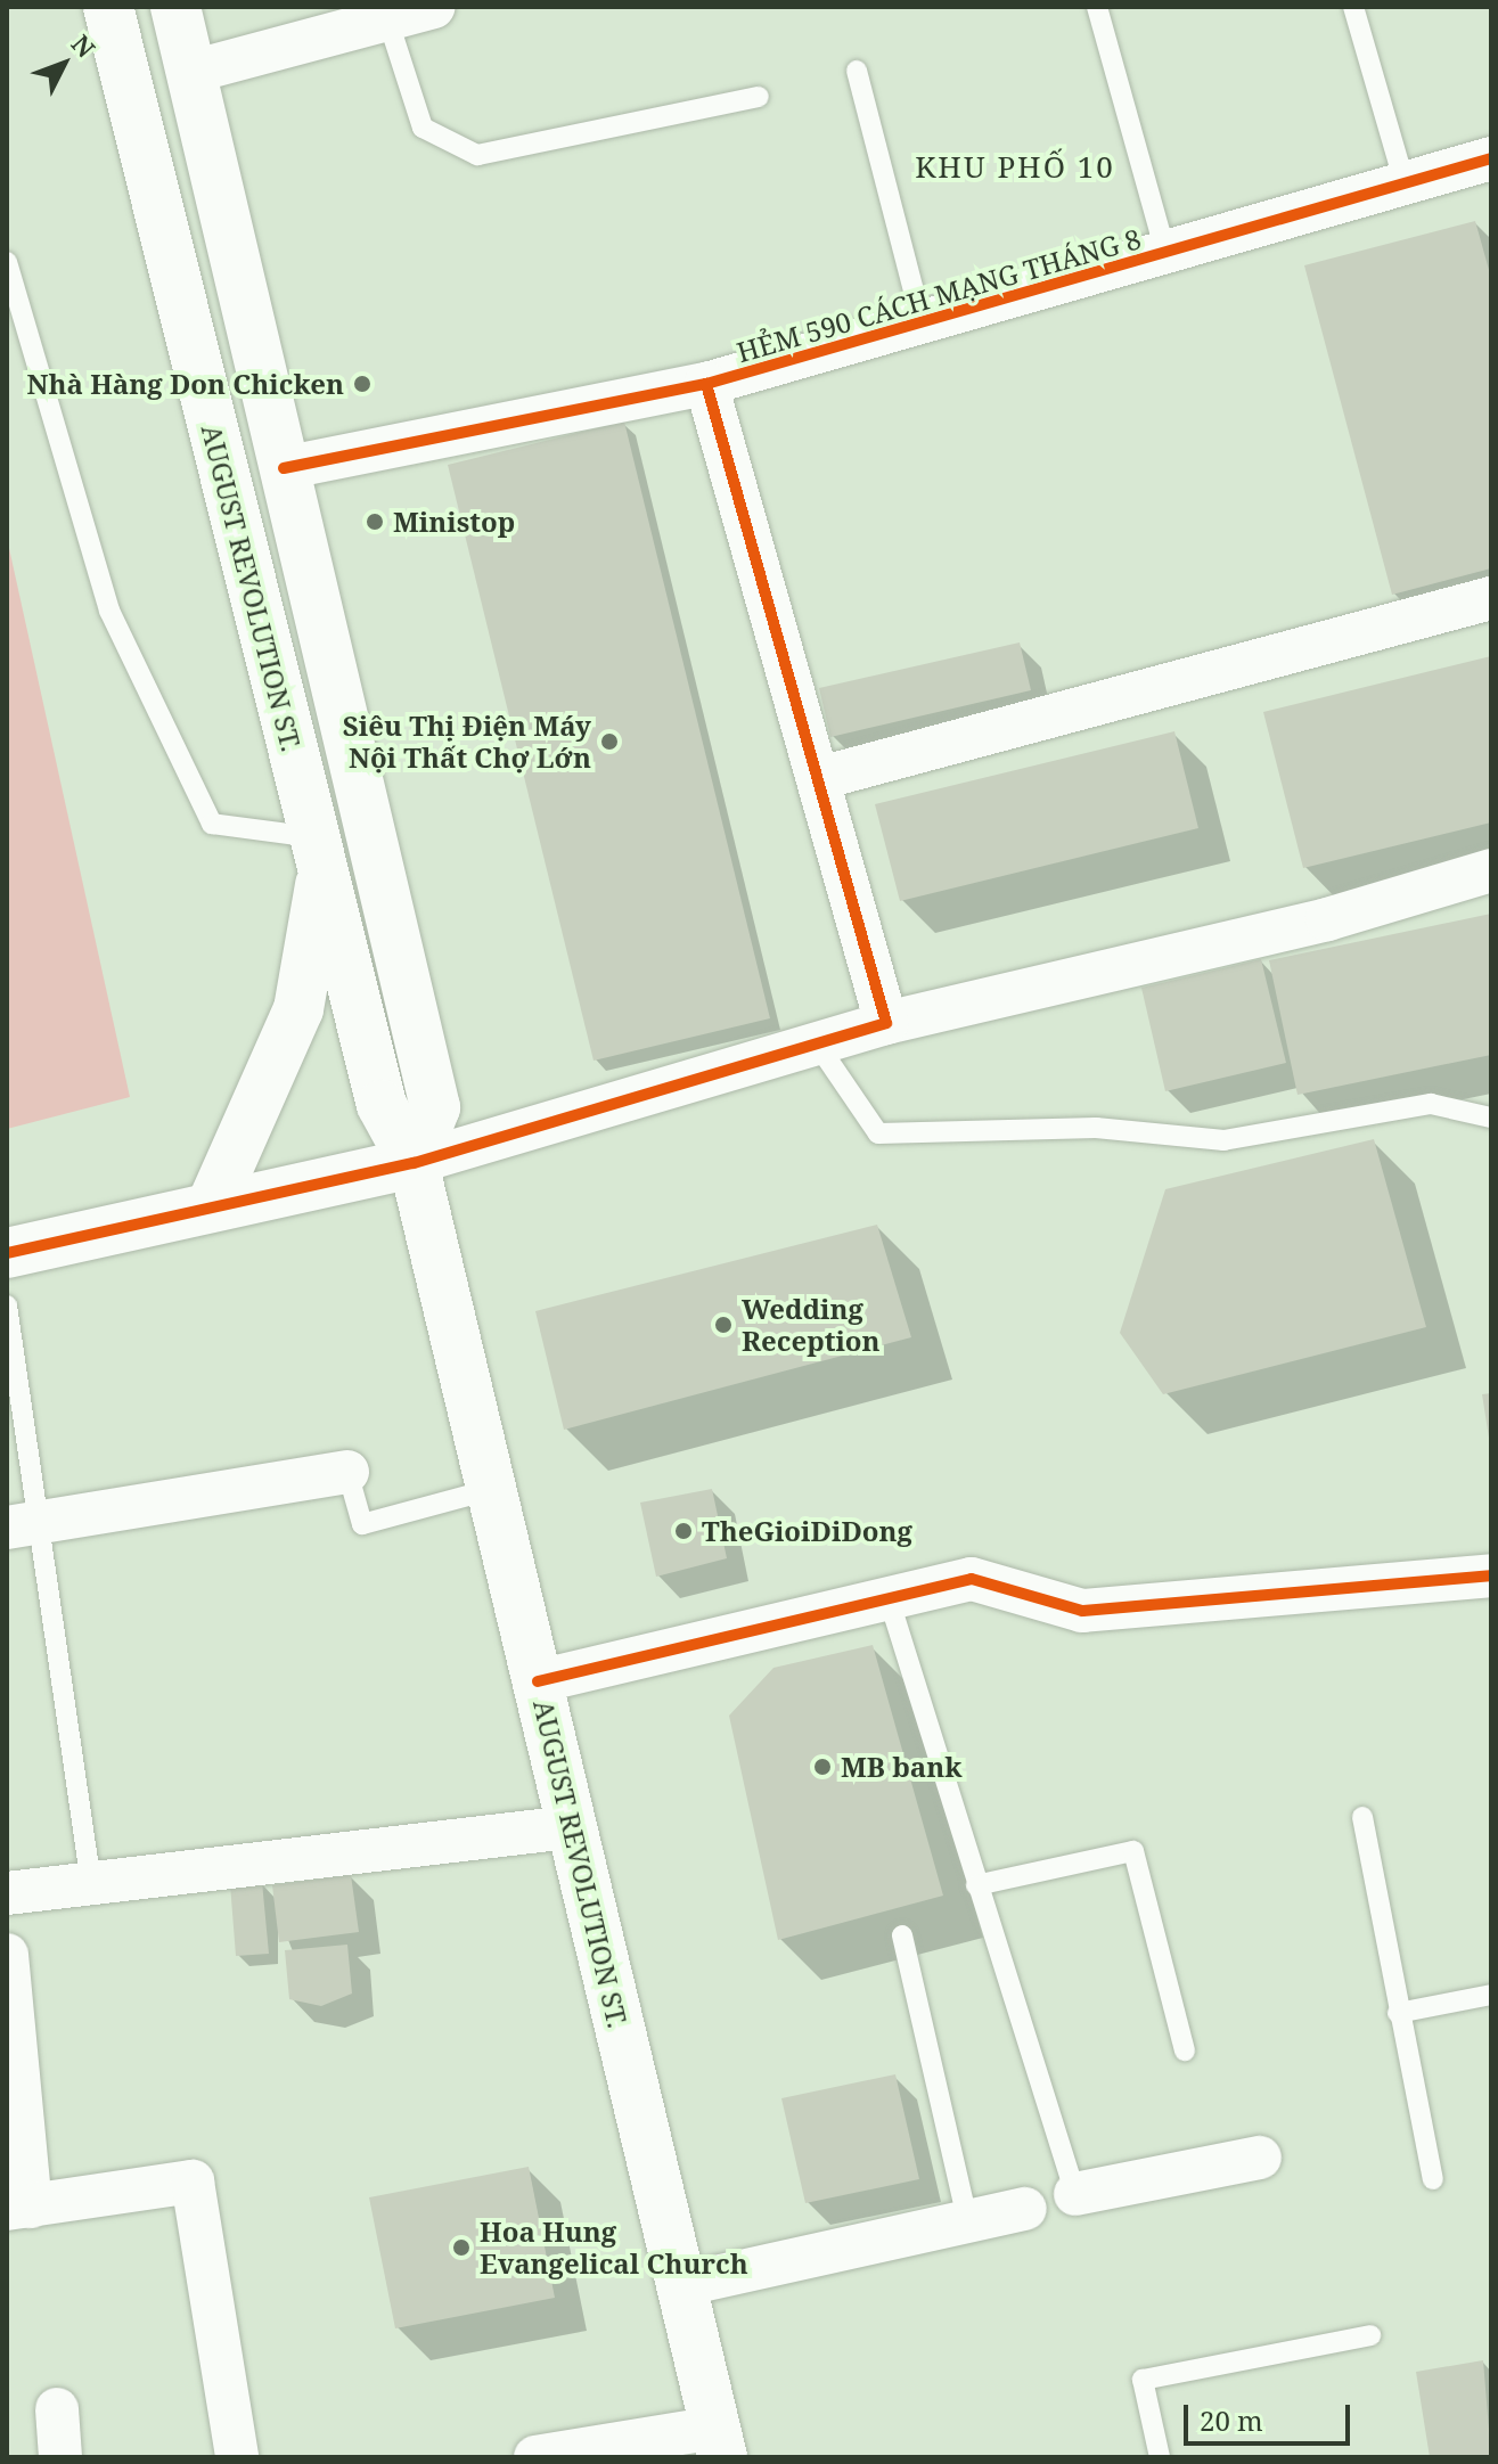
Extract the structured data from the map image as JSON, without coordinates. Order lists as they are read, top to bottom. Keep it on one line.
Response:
{"streets":{"main road":["AUGUST REVOLUTION ST."],"street":["HẺM 590 CÁCH MẠNG THÁNG 8"]},"crossings":[["HẺM 590 CÁCH MẠNG THÁNG 8","AUGUST REVOLUTION ST."]],"districts":["KHU PHỐ 10"],"places":["Nhà Hàng Don Chicken","Ministop","Siêu Thị Điện Máy Nội Thất Chợ Lớn","Wedding Reception","TheGioiDiDong","MB bank","Hoa Hung Evangelical Church"],"scale_bar":"20 m","north":"top right"}
